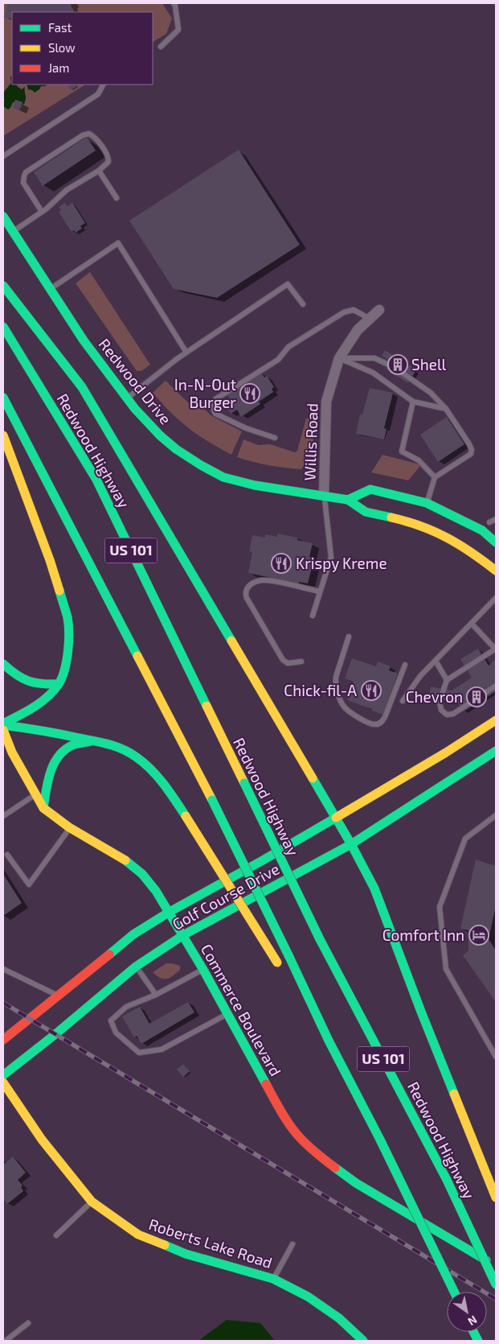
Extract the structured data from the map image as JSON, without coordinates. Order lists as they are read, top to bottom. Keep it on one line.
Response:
{"streets":{"main road":["Redwood Drive","Redwood Highway","US 101","Golf Course Drive","Commerce Boulevard","Roberts Lake Road"],"street":["Willis Road"]},"crossings":[["Redwood Drive","Willis Road"],["Golf Course Drive","Commerce Boulevard"]],"places":{"building":["Shell","Chevron"],"restaurant":["In-N-Out Burger","Krispy Kreme","Chick-fil-A"],"hotel":["Comfort Inn"]},"legend":["Fast","Slow","Jam"],"north":"bottom right"}
